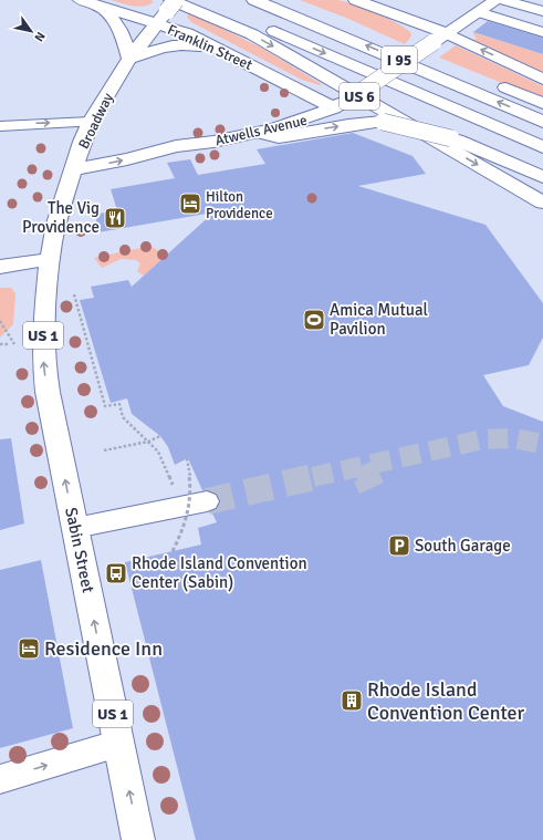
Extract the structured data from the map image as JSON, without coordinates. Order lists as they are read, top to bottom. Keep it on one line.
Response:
{"streets":{"main road":["Franklin Street","I 95","US 6","Broadway","Atwells Avenue","US 1","Sabin Street"]},"crossings":[["Franklin Street","US 6"],["Franklin Street","Broadway"],["Franklin Street","Atwells Avenue"],["US 6","Broadway"],["Broadway","Atwells Avenue"],["Broadway","Sabin Street"]],"one_way":["Sabin Street"],"places":{"hotel":["Hilton Providence","Residence Inn"],"restaurant":["The Vig Providence"],"sports":["Amica Mutual Pavilion"],"parking":["South Garage"],"bus stop":["Rhode Island Convention Center (Sabin)"],"building":["Rhode Island Convention Center"]},"north":"bottom right"}
